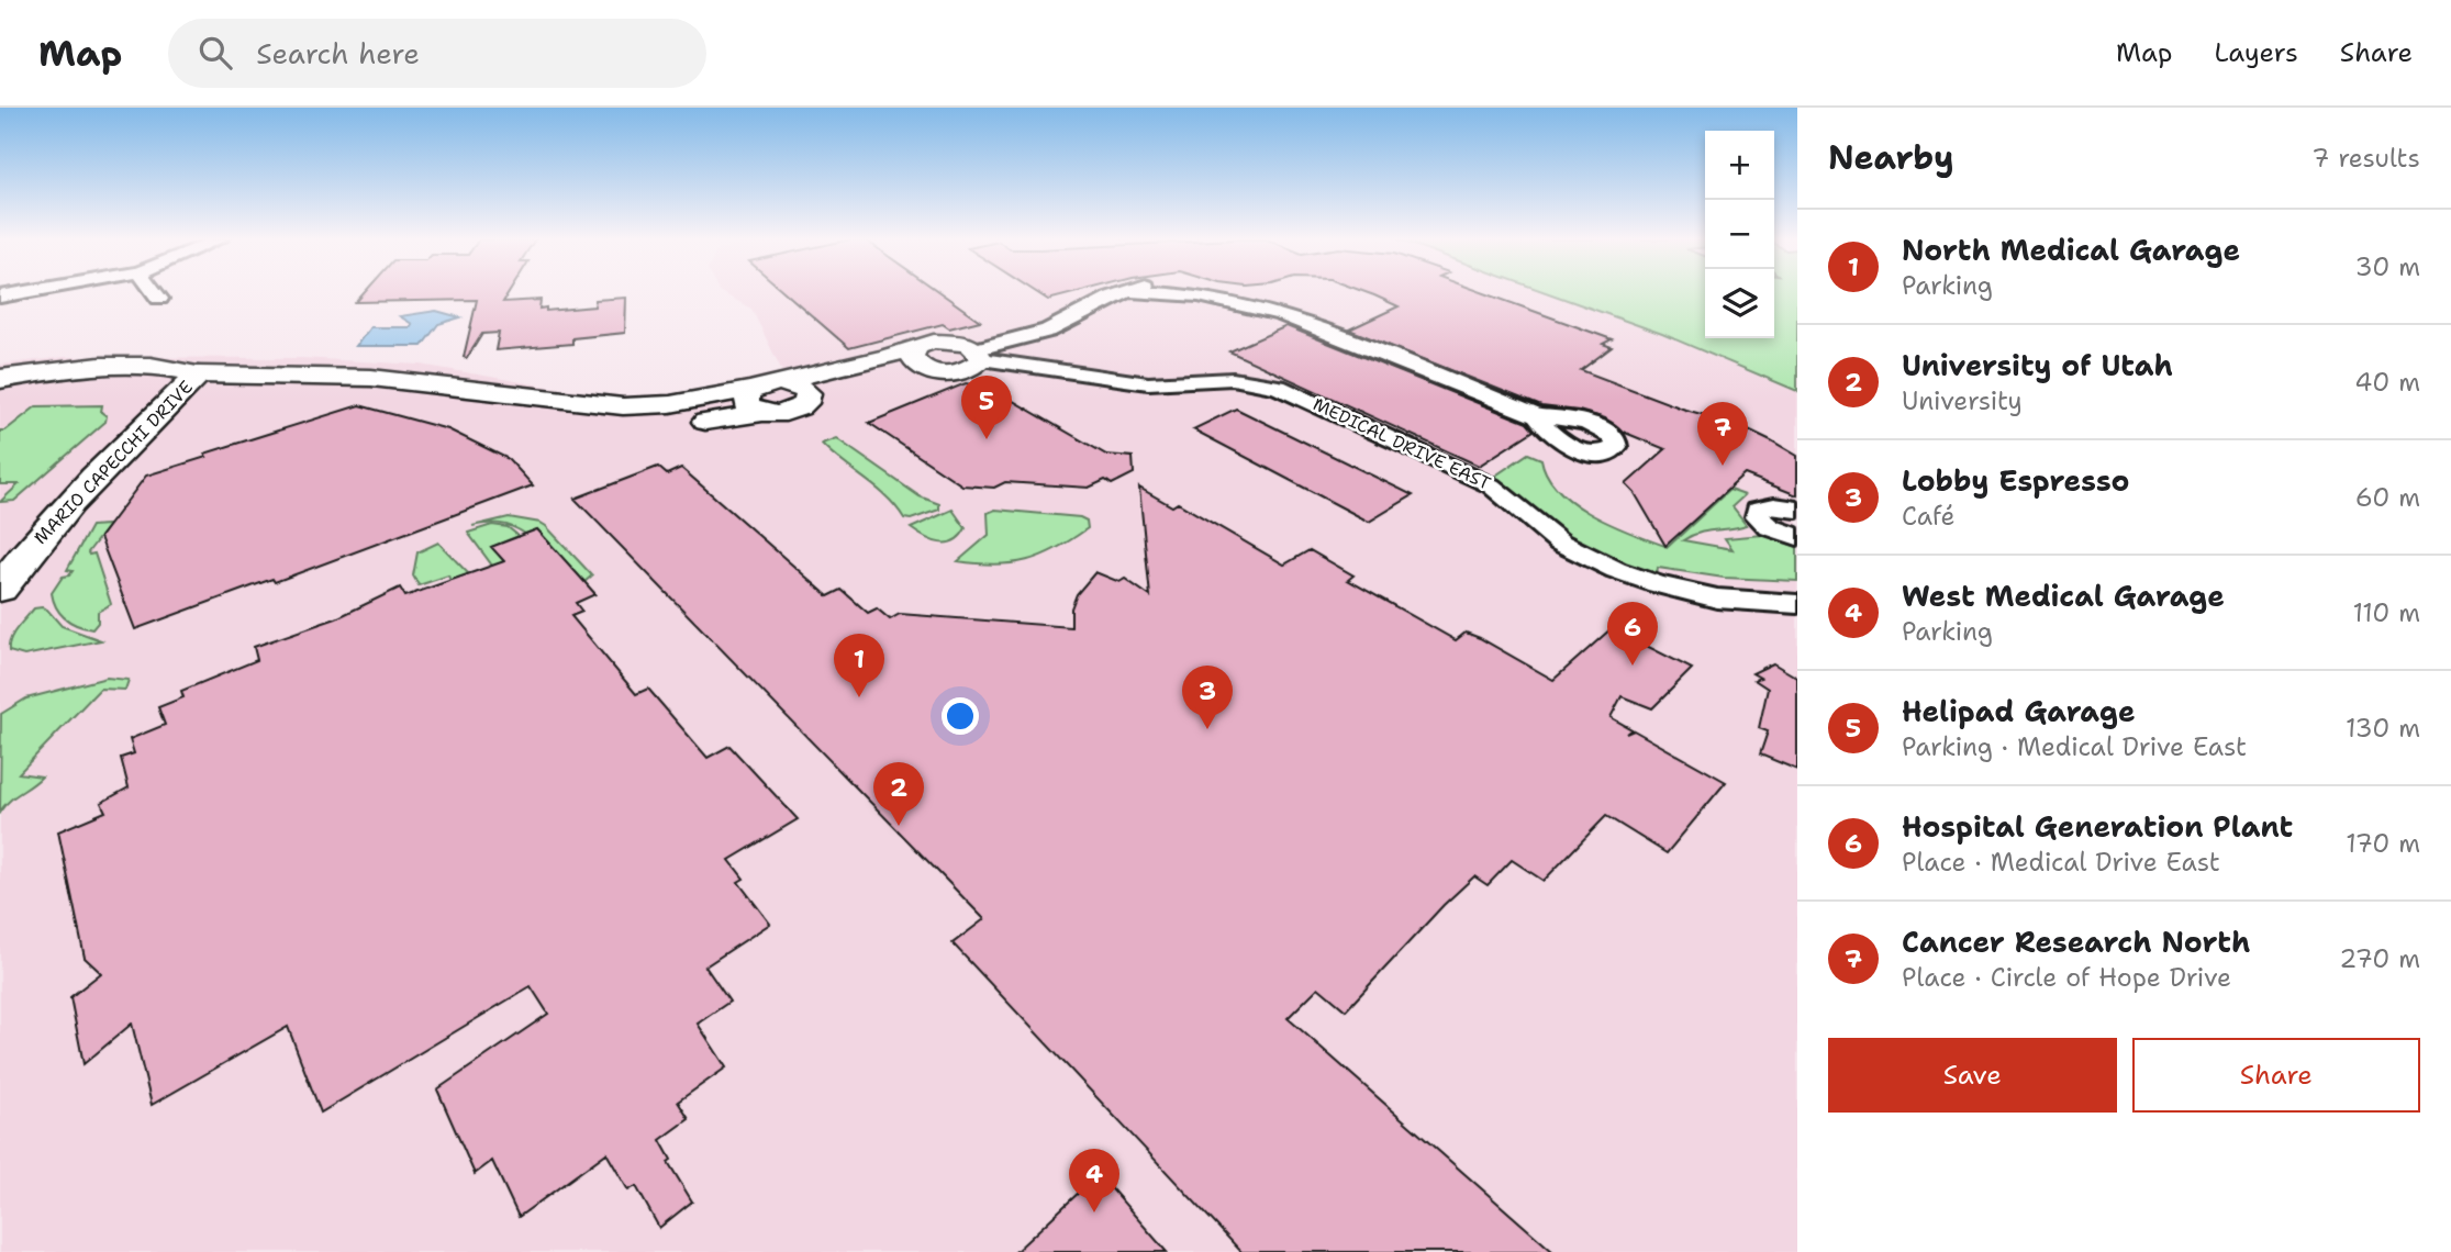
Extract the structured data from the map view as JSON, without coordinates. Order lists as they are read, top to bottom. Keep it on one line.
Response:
{"streets":{"main road":["MARIO CAPECCHI DRIVE"],"street":["MEDICAL DRIVE EAST"]},"page":{"header":"Map","search":"Search here","nav":["Map","Layers","Share"],"heading":["Nearby","7 results"],"map_buttons":["+","−"],"list":[{"mark":"1","name":"North Medical Garage","note":"Parking","value":"30 m"},{"mark":"2","name":"University of Utah","note":"University","value":"40 m"},{"mark":"3","name":"Lobby Espresso","note":"Café","value":"60 m"},{"mark":"4","name":"West Medical Garage","note":"Parking","value":"110 m"},{"mark":"5","name":"Helipad Garage","note":"Parking · Medical Drive East","value":"130 m"},{"mark":"6","name":"Hospital Generation Plant","note":"Place · Medical Drive East","value":"170 m"},{"mark":"7","name":"Cancer Research North","note":"Place · Circle of Hope Drive","value":"270 m"}],"pins":["5","7","6","1","3","2","4"],"buttons":["Save","Share"]}}
